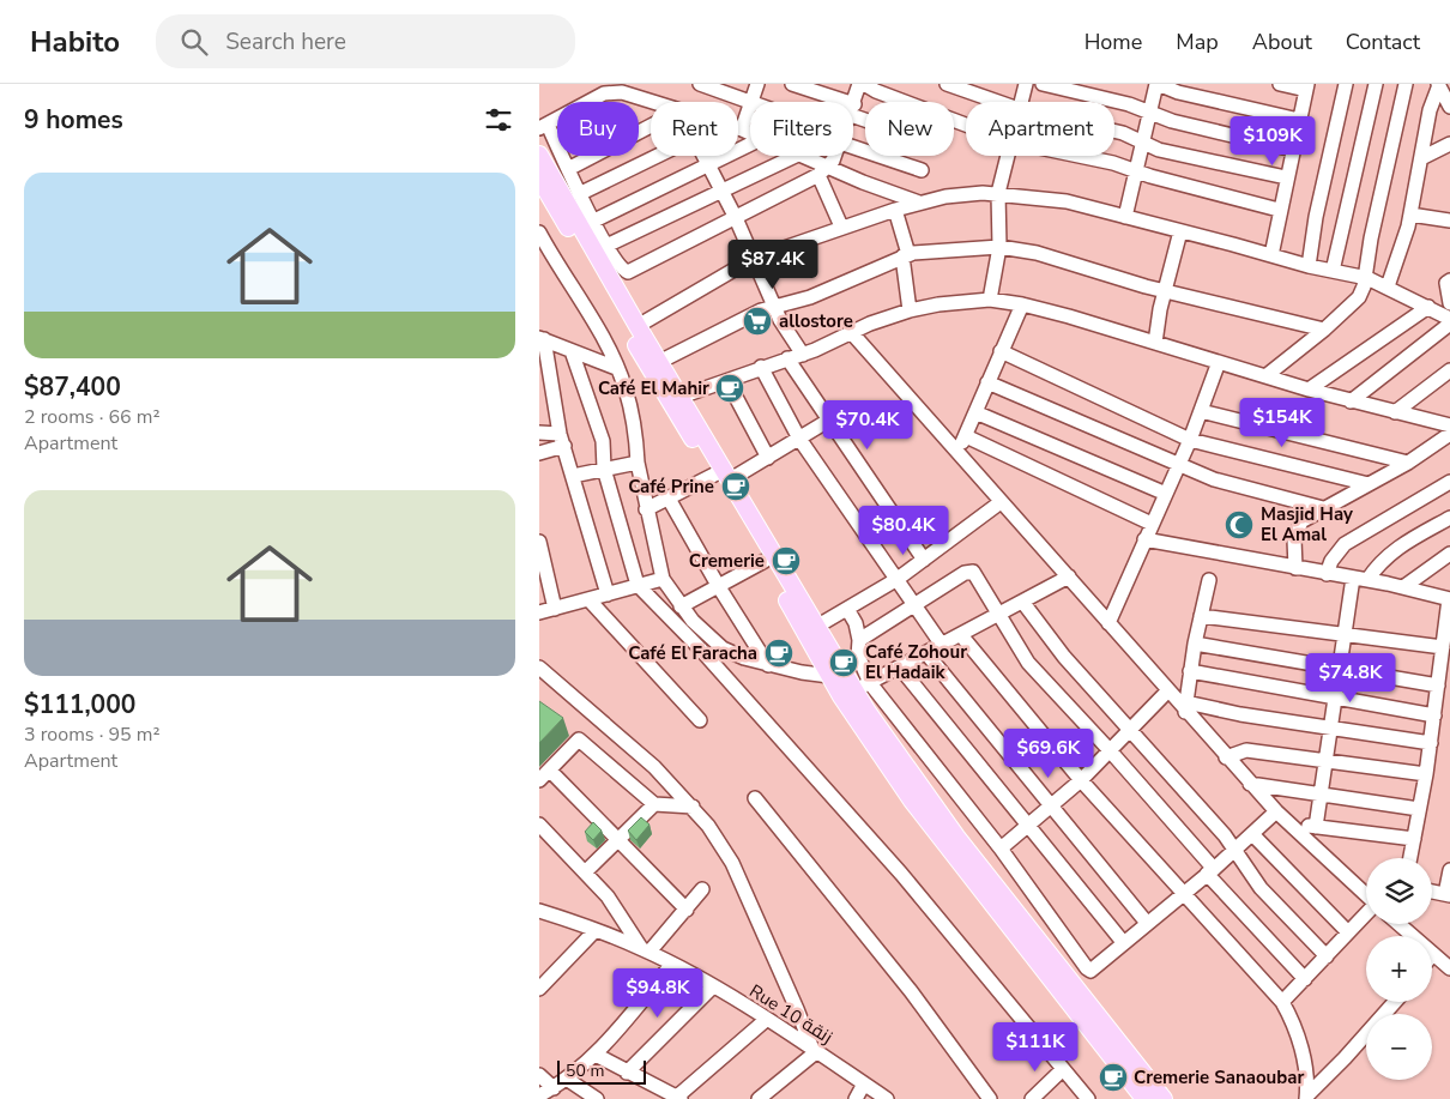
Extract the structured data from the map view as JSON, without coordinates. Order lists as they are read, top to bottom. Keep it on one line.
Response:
{"streets":{"street":["Rue 10 زنقة"]},"places":{"supermarket":["allostore"],"cafe":["Café El Mahir","Café Prine","Cremerie","Café El Faracha","Café Zohour El Hadaik","Cremerie Sanaoubar"],"mosque":["Masjid Hay El Amal"]},"scale_bar":"50 m","page":{"header":"Habito","search":"Search here","nav":["Home","Map","About","Contact"],"heading":"9 homes","chip":["Buy","Rent","Filters","New","Apartment"],"price":["$109K","$87.4K","$154K","$70.4K","$80.4K","$74.8K","$69.6K","$94.8K","$111K"],"list":[{"name":"$87,400","note":"2 rooms · 66 m² · Apartment"},{"name":"$111,000","note":"3 rooms · 95 m² · Apartment"}],"map_buttons":["+","−"],"scale":"50 m"}}
